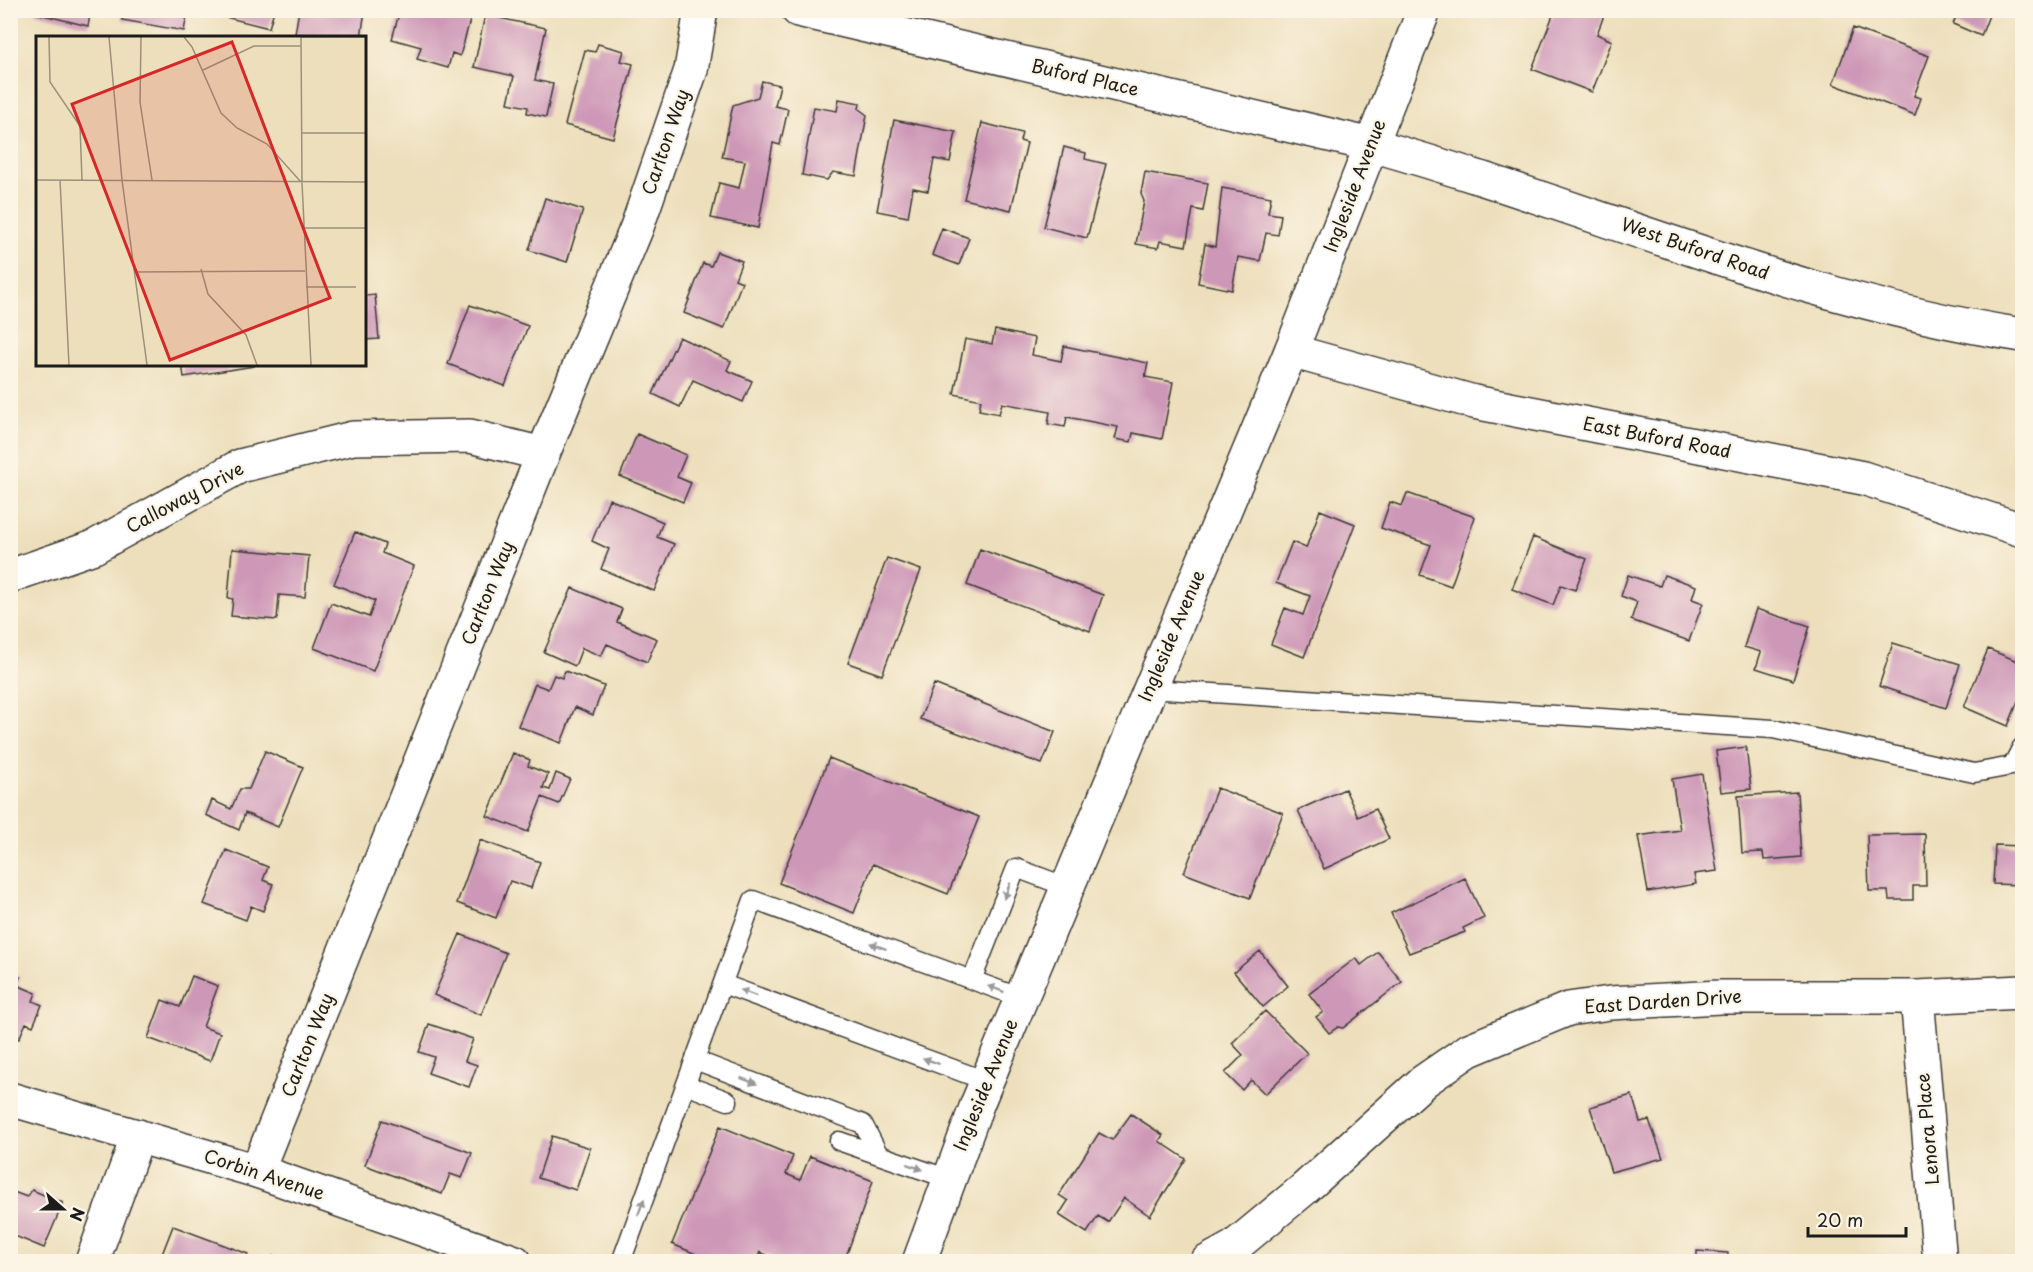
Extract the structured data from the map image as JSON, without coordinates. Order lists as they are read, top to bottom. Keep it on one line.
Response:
{"streets":{"street":["Buford Place","Carlton Way","Ingleside Avenue","West Buford Road","East Buford Road","Calloway Drive","East Darden Drive","Lenora Place","Corbin Avenue"]},"crossings":[["Buford Place","Ingleside Avenue"],["Buford Place","West Buford Road"],["Carlton Way","Calloway Drive"],["Carlton Way","Corbin Avenue"],["Ingleside Avenue","West Buford Road"],["Ingleside Avenue","East Buford Road"],["East Darden Drive","Lenora Place"]],"scale_bar":"20 m","north":"right"}
